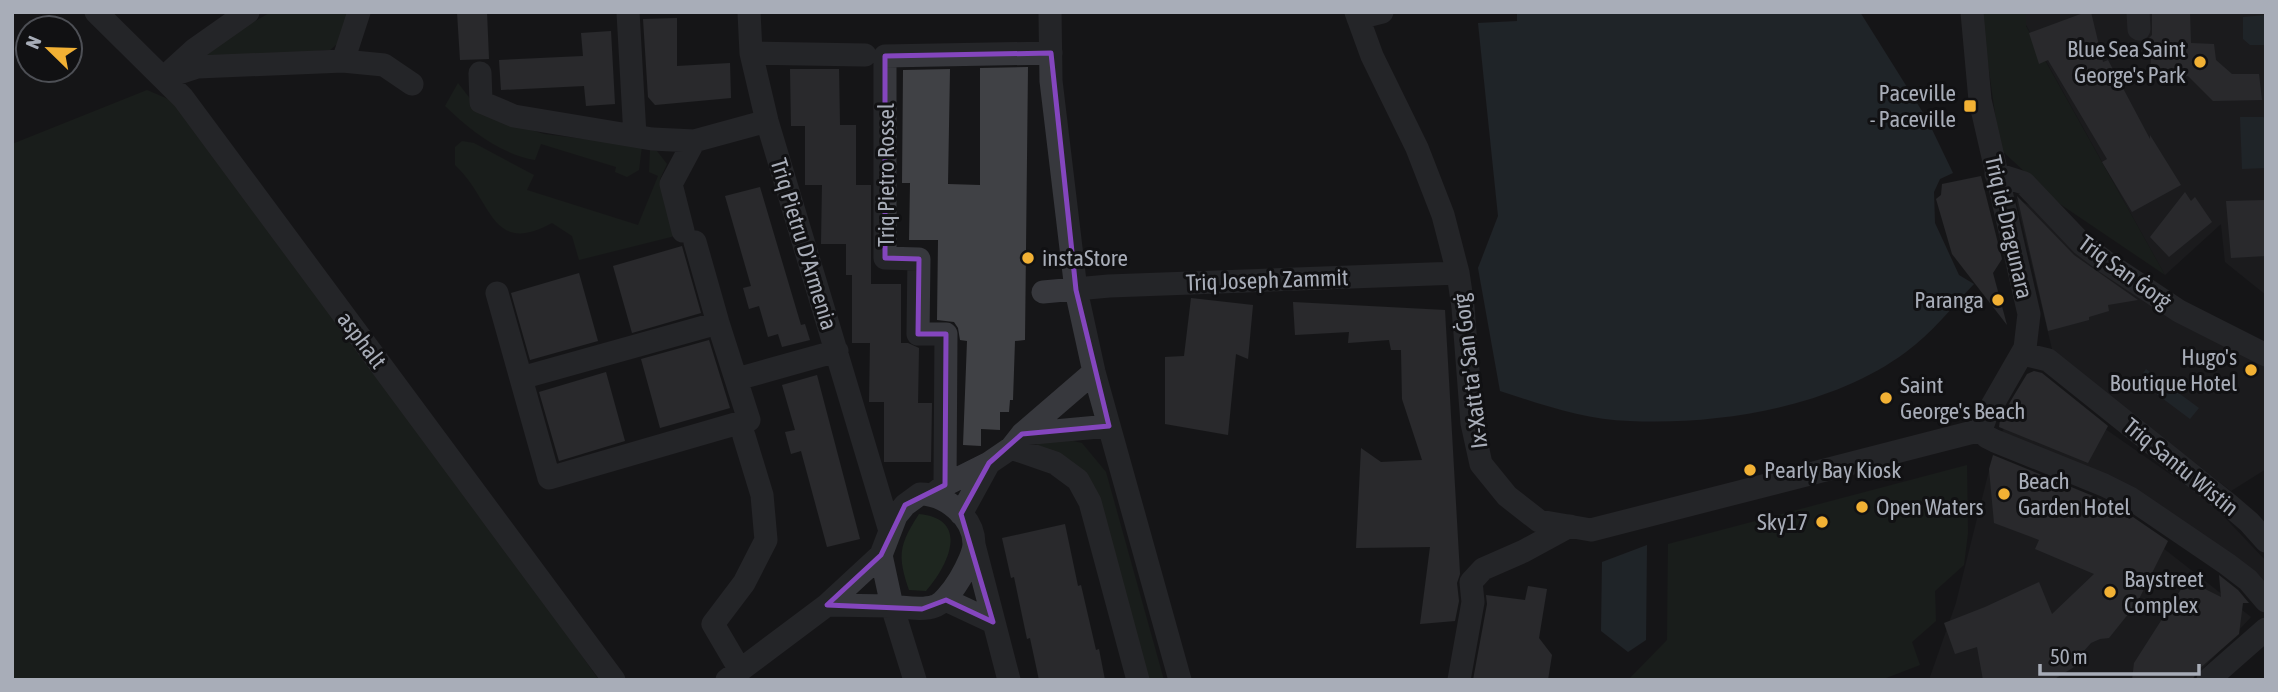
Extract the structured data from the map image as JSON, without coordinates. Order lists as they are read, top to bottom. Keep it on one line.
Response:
{"streets":{"street":["Triq Pietro Rossel","Triq id-Dragunara","Triq Pietru D'Armenia","Triq San Ġorġ","Triq Joseph Zammit","asphalt","Ix-Xatt ta' San Ġorġ","Triq Santu Wistin"]},"crossings":[["Triq Pietro Rossel","Triq Pietru D'Armenia"],["Triq id-Dragunara","Triq San Ġorġ"],["Triq id-Dragunara","Ix-Xatt ta' San Ġorġ"],["Triq id-Dragunara","Triq Santu Wistin"],["Triq Joseph Zammit","Ix-Xatt ta' San Ġorġ"]],"places":{"other":["Blue Sea Saint George's Park","instaStore","Paranga","Hugo's Boutique Hotel","Saint George's Beach","Pearly Bay Kiosk","Beach Garden Hotel","Open Waters","Sky17","Baystreet Complex"],"transit":["Paceville - Paceville"]},"scale_bar":"50 m","north":"top left"}
